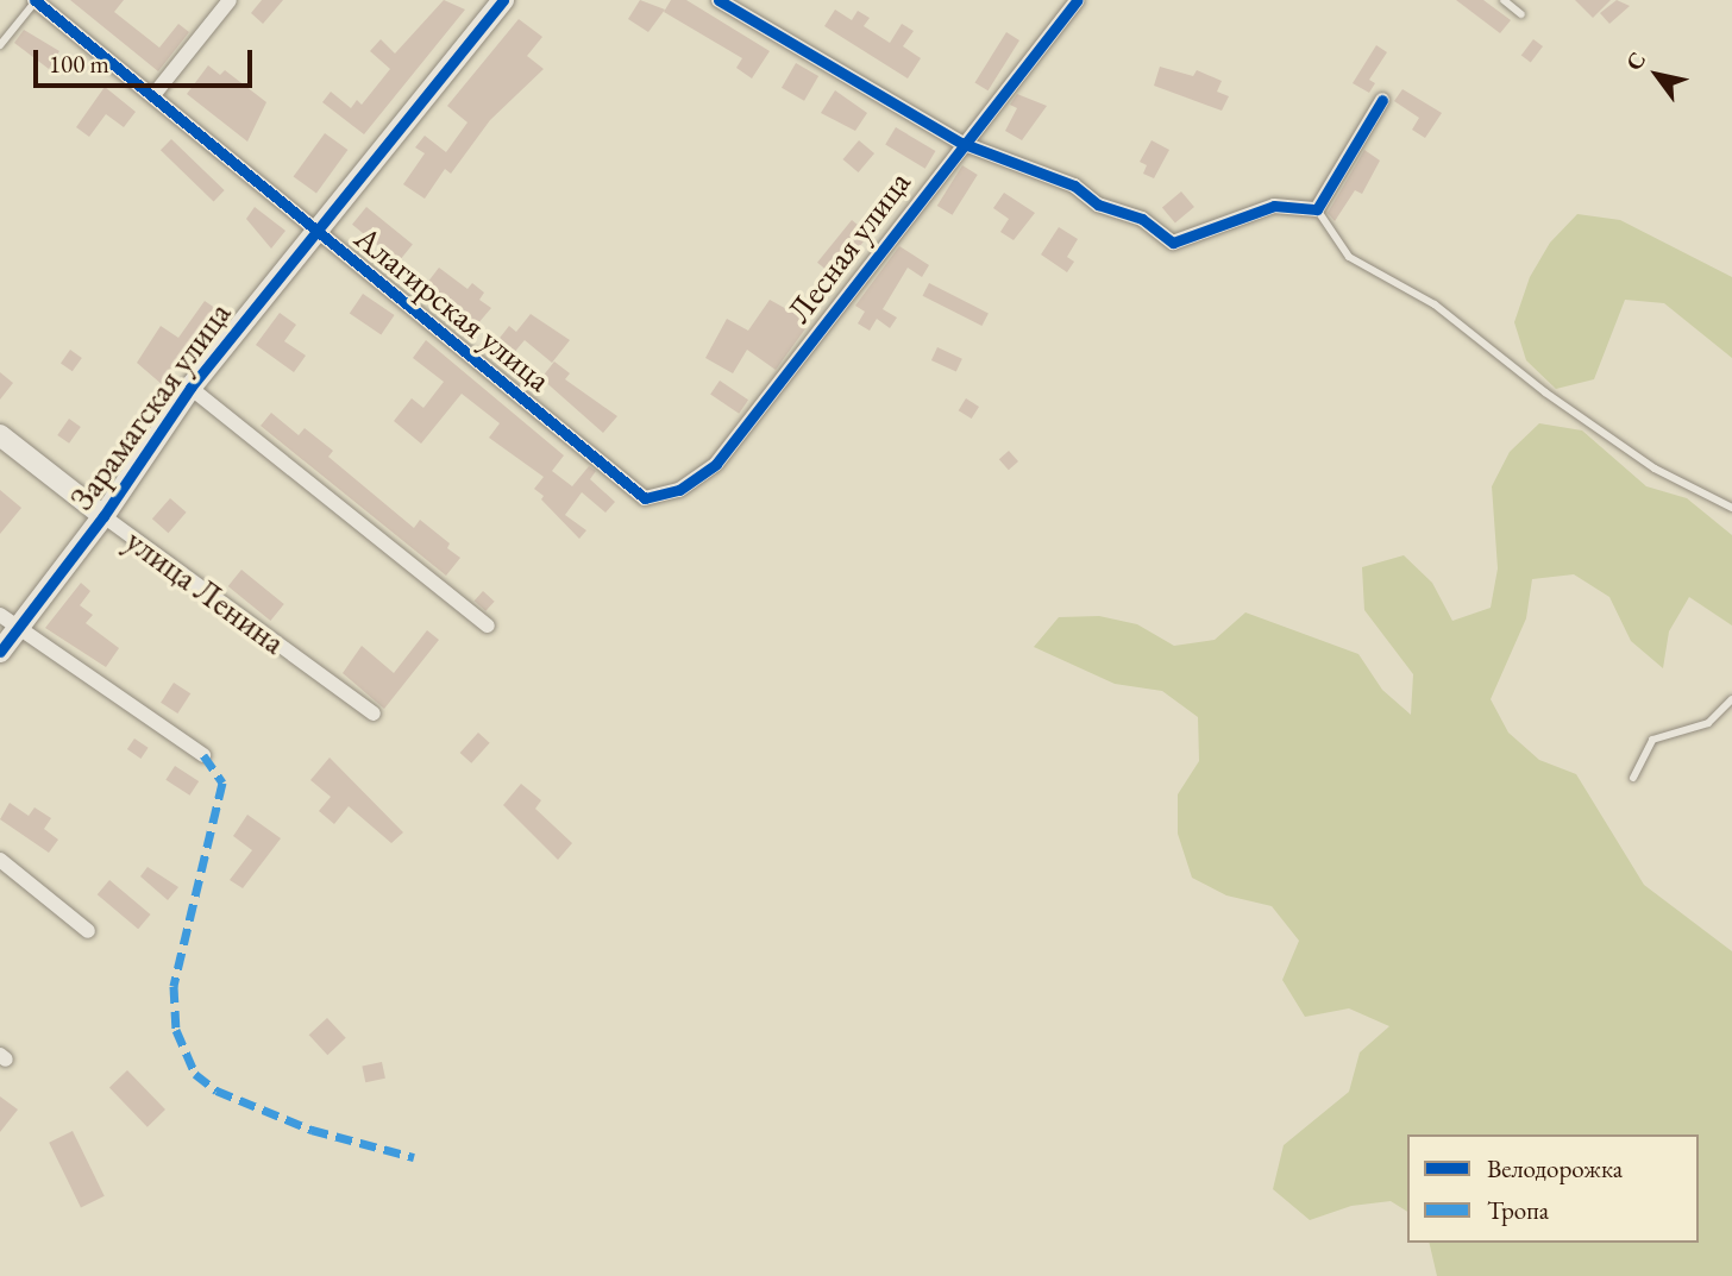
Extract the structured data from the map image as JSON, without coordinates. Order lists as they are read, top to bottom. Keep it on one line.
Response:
{"streets":{"street":["Лесная улица","Алагирская улица","Зарамагская улица","улица Ленина"]},"crossings":[["Лесная улица","Алагирская улица"],["Алагирская улица","Зарамагская улица"],["Зарамагская улица","улица Ленина"]],"legend":["Велодорожка","Тропа"],"scale_bar":"100 m","north":"top left"}
